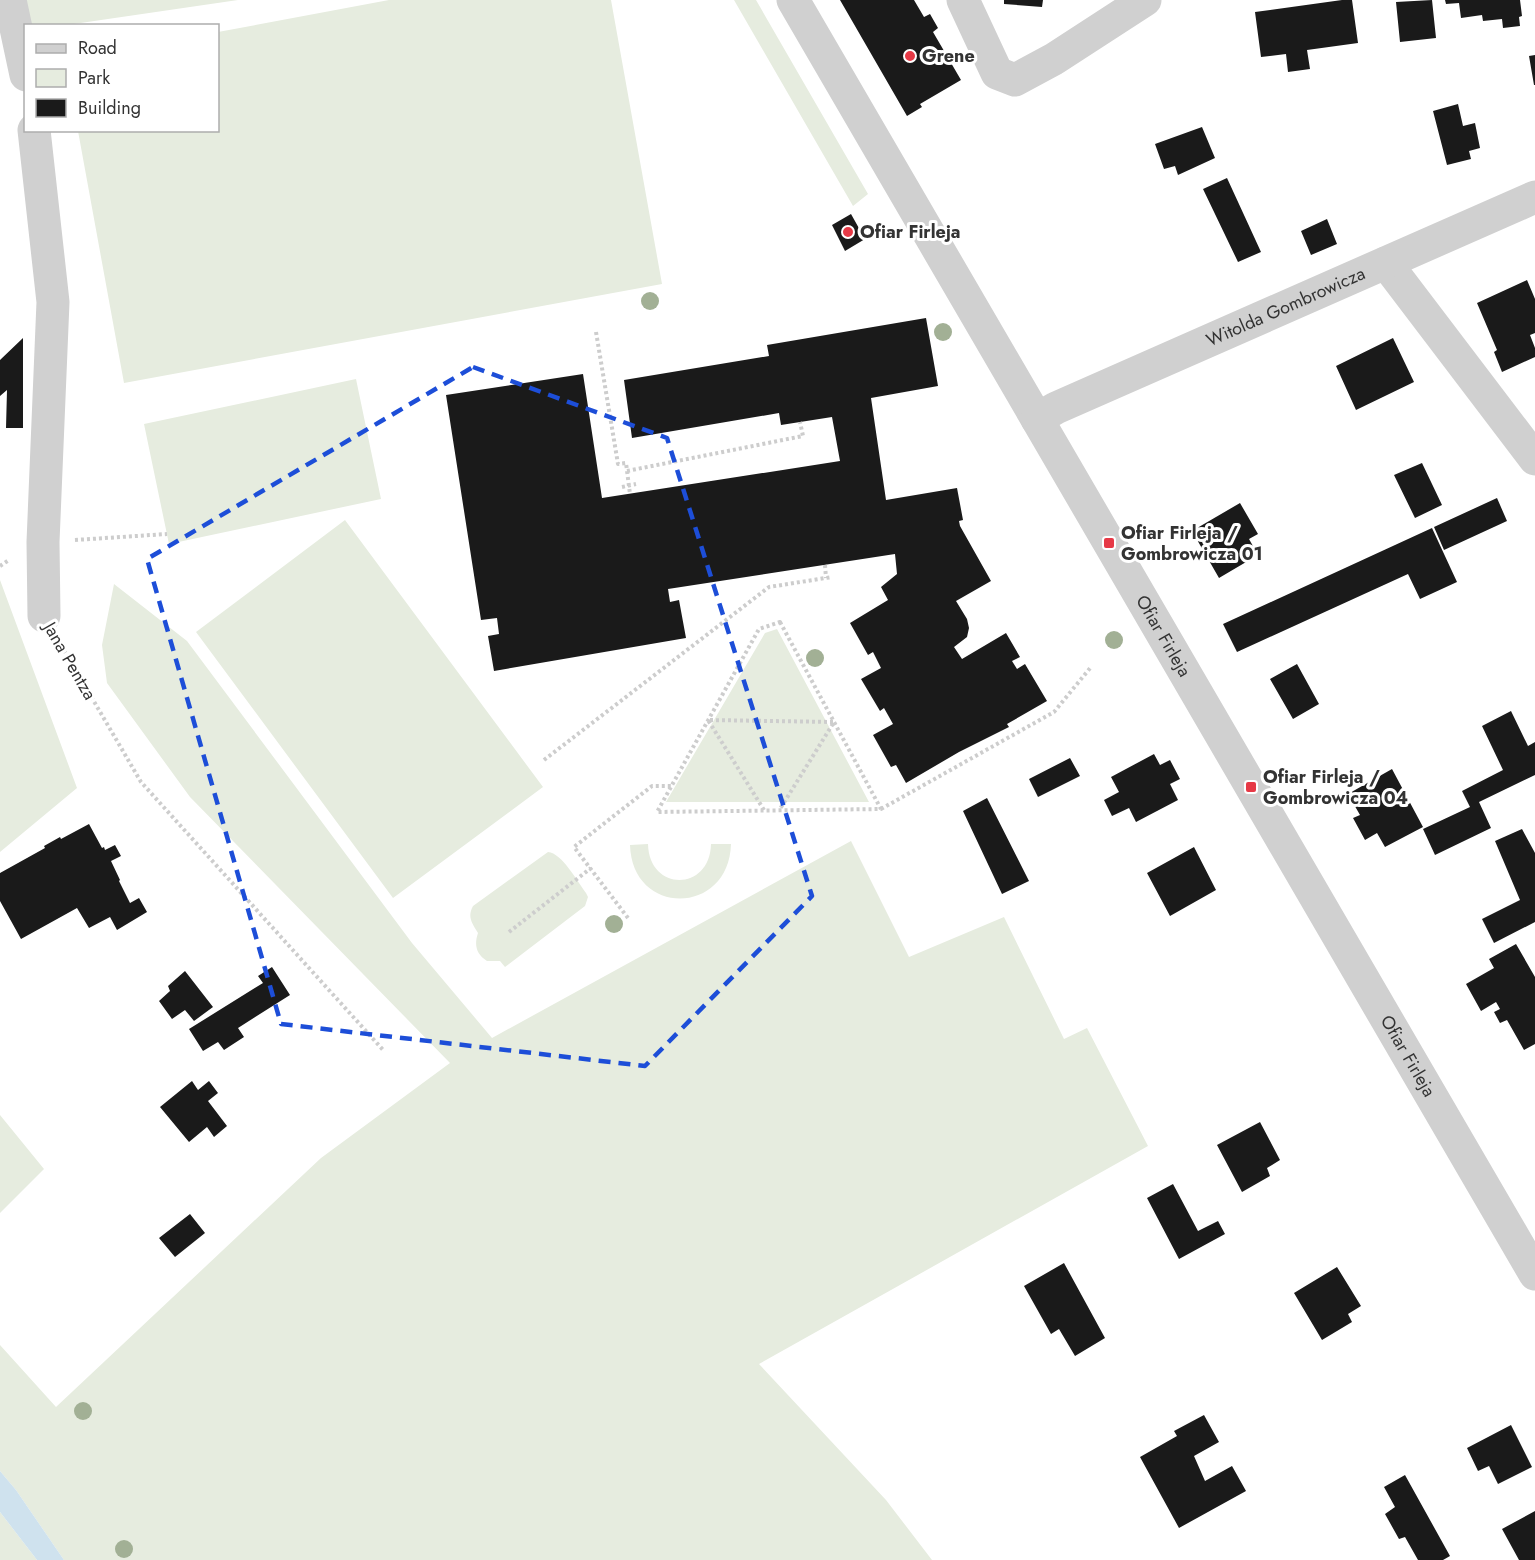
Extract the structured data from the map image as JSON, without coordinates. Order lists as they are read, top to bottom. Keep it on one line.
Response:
{"streets":{"street":["Witolda Gombrowicza","Ofiar Firleja","Jana Pentza"]},"crossings":[["Witolda Gombrowicza","Ofiar Firleja"]],"places":{"other":["Grene","Ofiar Firleja"],"transit":["Ofiar Firleja / Gombrowicza 01","Ofiar Firleja / Gombrowicza 04"]},"legend":["Road","Park","Building"]}
